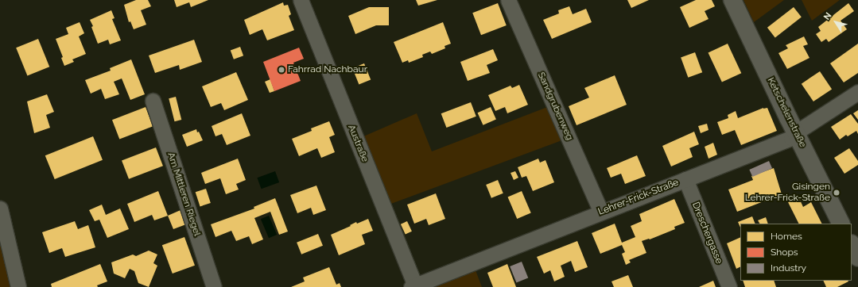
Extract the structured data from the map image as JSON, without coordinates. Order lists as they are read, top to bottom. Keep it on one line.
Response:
{"streets":{"main road":["Ketschelenstraße"],"street":["Sandgrubenweg","Austraße","Am Mittleren Riegel","Lehrer-Frick-Straße","Dreschergasse"]},"crossings":[["Sandgrubenweg","Lehrer-Frick-Straße"],["Ketschelenstraße","Lehrer-Frick-Straße"],["Austraße","Lehrer-Frick-Straße"],["Lehrer-Frick-Straße","Dreschergasse"]],"places":["Fahrrad Nachbaur","Gisingen Lehrer-Frick-Straße"],"legend":["Homes","Shops","Industry"],"north":"top left"}
